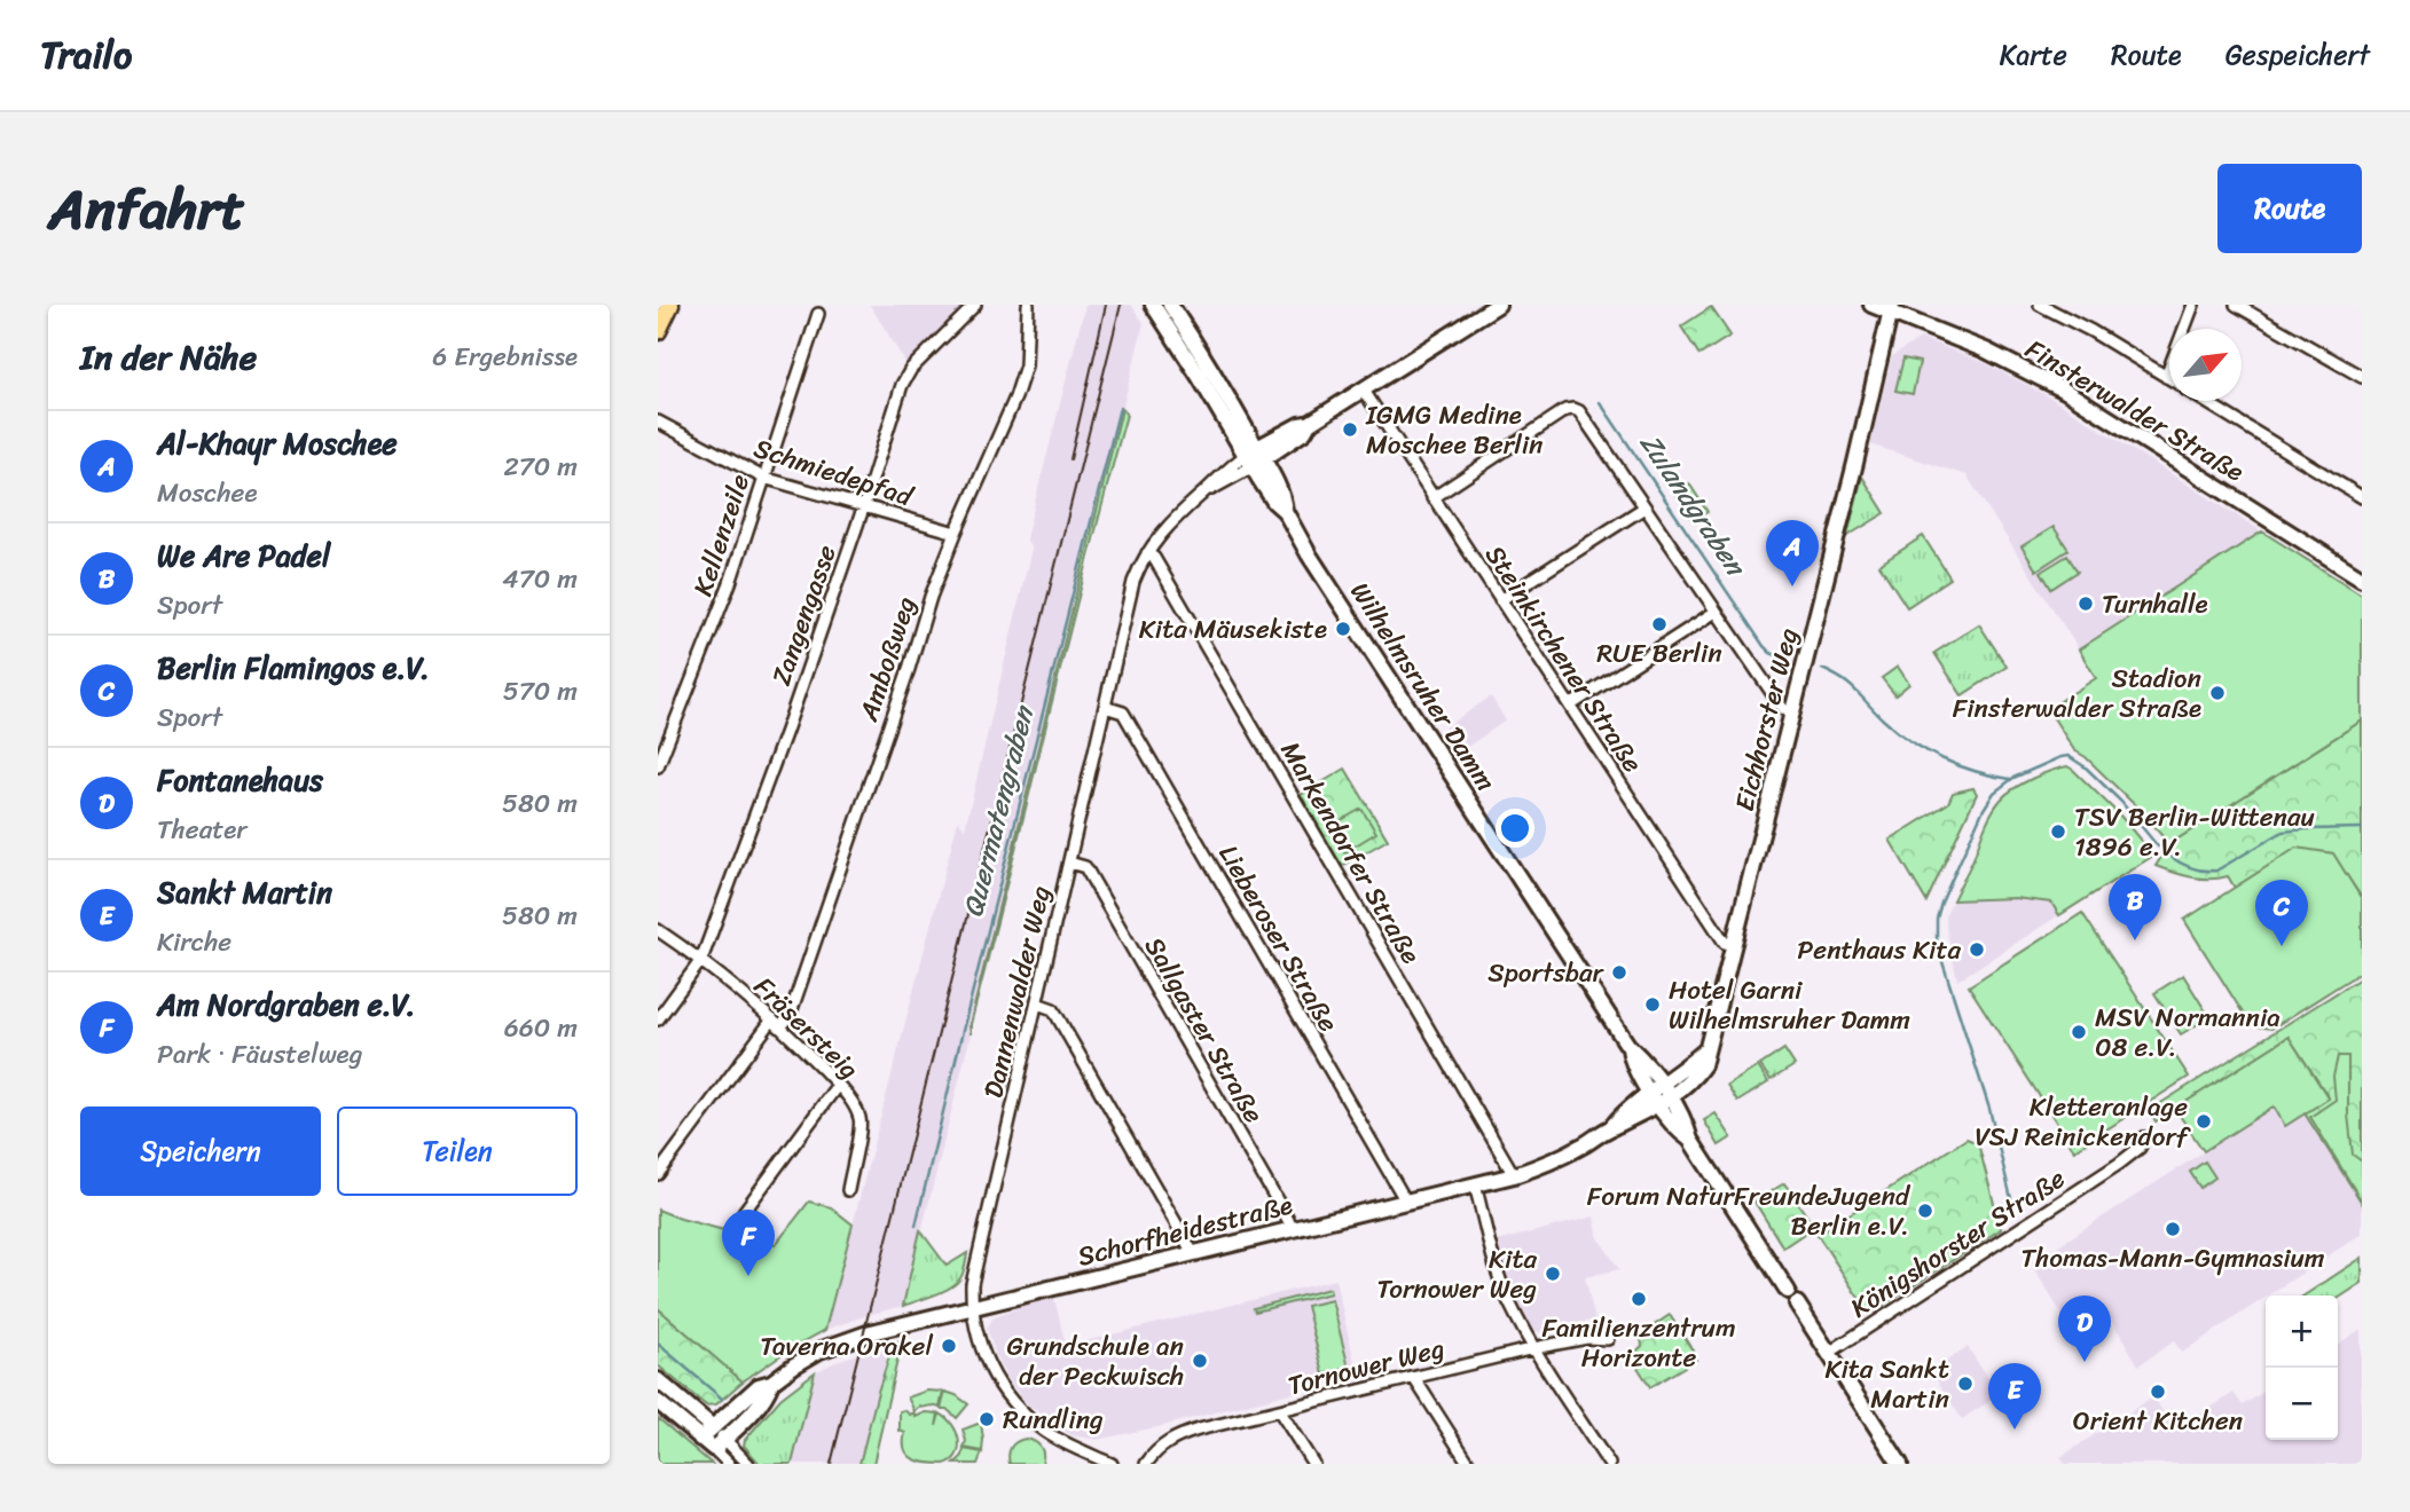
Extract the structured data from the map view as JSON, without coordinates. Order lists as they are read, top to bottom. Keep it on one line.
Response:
{"streets":{"main road":["Finsterwalder Straße","Wilhelmsruher Damm","Eichhorster Weg","Schorfheidestraße"],"street":["Schmiedepfad","Kellenzeile","Zangengasse","Amboßweg","Steinkirchener Straße","Markendorfer Straße","Lieberoser Straße","Dannenwalder Weg","Fräsersteig","Sallgaster Straße","Königshorster Straße","Tornower Weg"]},"crossings":[["Finsterwalder Straße","Eichhorster Weg"],["Schmiedepfad","Kellenzeile"],["Schmiedepfad","Zangengasse"],["Schmiedepfad","Amboßweg"],["Zangengasse","Fräsersteig"],["Amboßweg","Fräsersteig"],["Steinkirchener Straße","Eichhorster Weg"],["Wilhelmsruher Damm","Eichhorster Weg"],["Wilhelmsruher Damm","Dannenwalder Weg"],["Wilhelmsruher Damm","Schorfheidestraße"],["Eichhorster Weg","Schorfheidestraße"],["Markendorfer Straße","Dannenwalder Weg"],["Markendorfer Straße","Schorfheidestraße"],["Lieberoser Straße","Dannenwalder Weg"],["Lieberoser Straße","Schorfheidestraße"],["Dannenwalder Weg","Sallgaster Straße"],["Dannenwalder Weg","Schorfheidestraße"],["Sallgaster Straße","Schorfheidestraße"]],"water":["Zulandgraben","Quermatengraben"],"places":["IGMG Medine Moschee Berlin","Turnhalle","RUE Berlin","Kita Mäusekiste","Stadion Finsterwalder Straße","TSV Berlin-Wittenau 1896 e.V.","Penthaus Kita","Sportsbar","Hotel Garni Wilhelmsruher Damm","MSV Normannia 08 e.V.","Kletteranlage VSJ Reinickendorf","Forum NaturFreundeJugend Berlin e.V.","Thomas-Mann-Gymnasium","Kita Tornower Weg","Familienzentrum Horizonte","Taverna Orakel","Grundschule an der Peckwisch","Kita Sankt Martin","Orient Kitchen","Rundling"],"north":"top right","page":{"header":"Trailo","nav":["Karte","Route","Gespeichert"],"title":"Anfahrt","buttons":["Route",["Speichern","Teilen"]],"heading":["In der Nähe","6 Ergebnisse"],"list":[{"mark":"A","name":"Al-Khayr Moschee","note":"Moschee","value":"270 m"},{"mark":"B","name":"We Are Padel","note":"Sport","value":"470 m"},{"mark":"C","name":"Berlin Flamingos e.V.","note":"Sport","value":"570 m"},{"mark":"D","name":"Fontanehaus","note":"Theater","value":"580 m"},{"mark":"E","name":"Sankt Martin","note":"Kirche","value":"580 m"},{"mark":"F","name":"Am Nordgraben e.V.","note":"Park · Fäustelweg","value":"660 m"}],"pins":["A","B","C","F","D","E"],"map_buttons":["+","−"]}}
